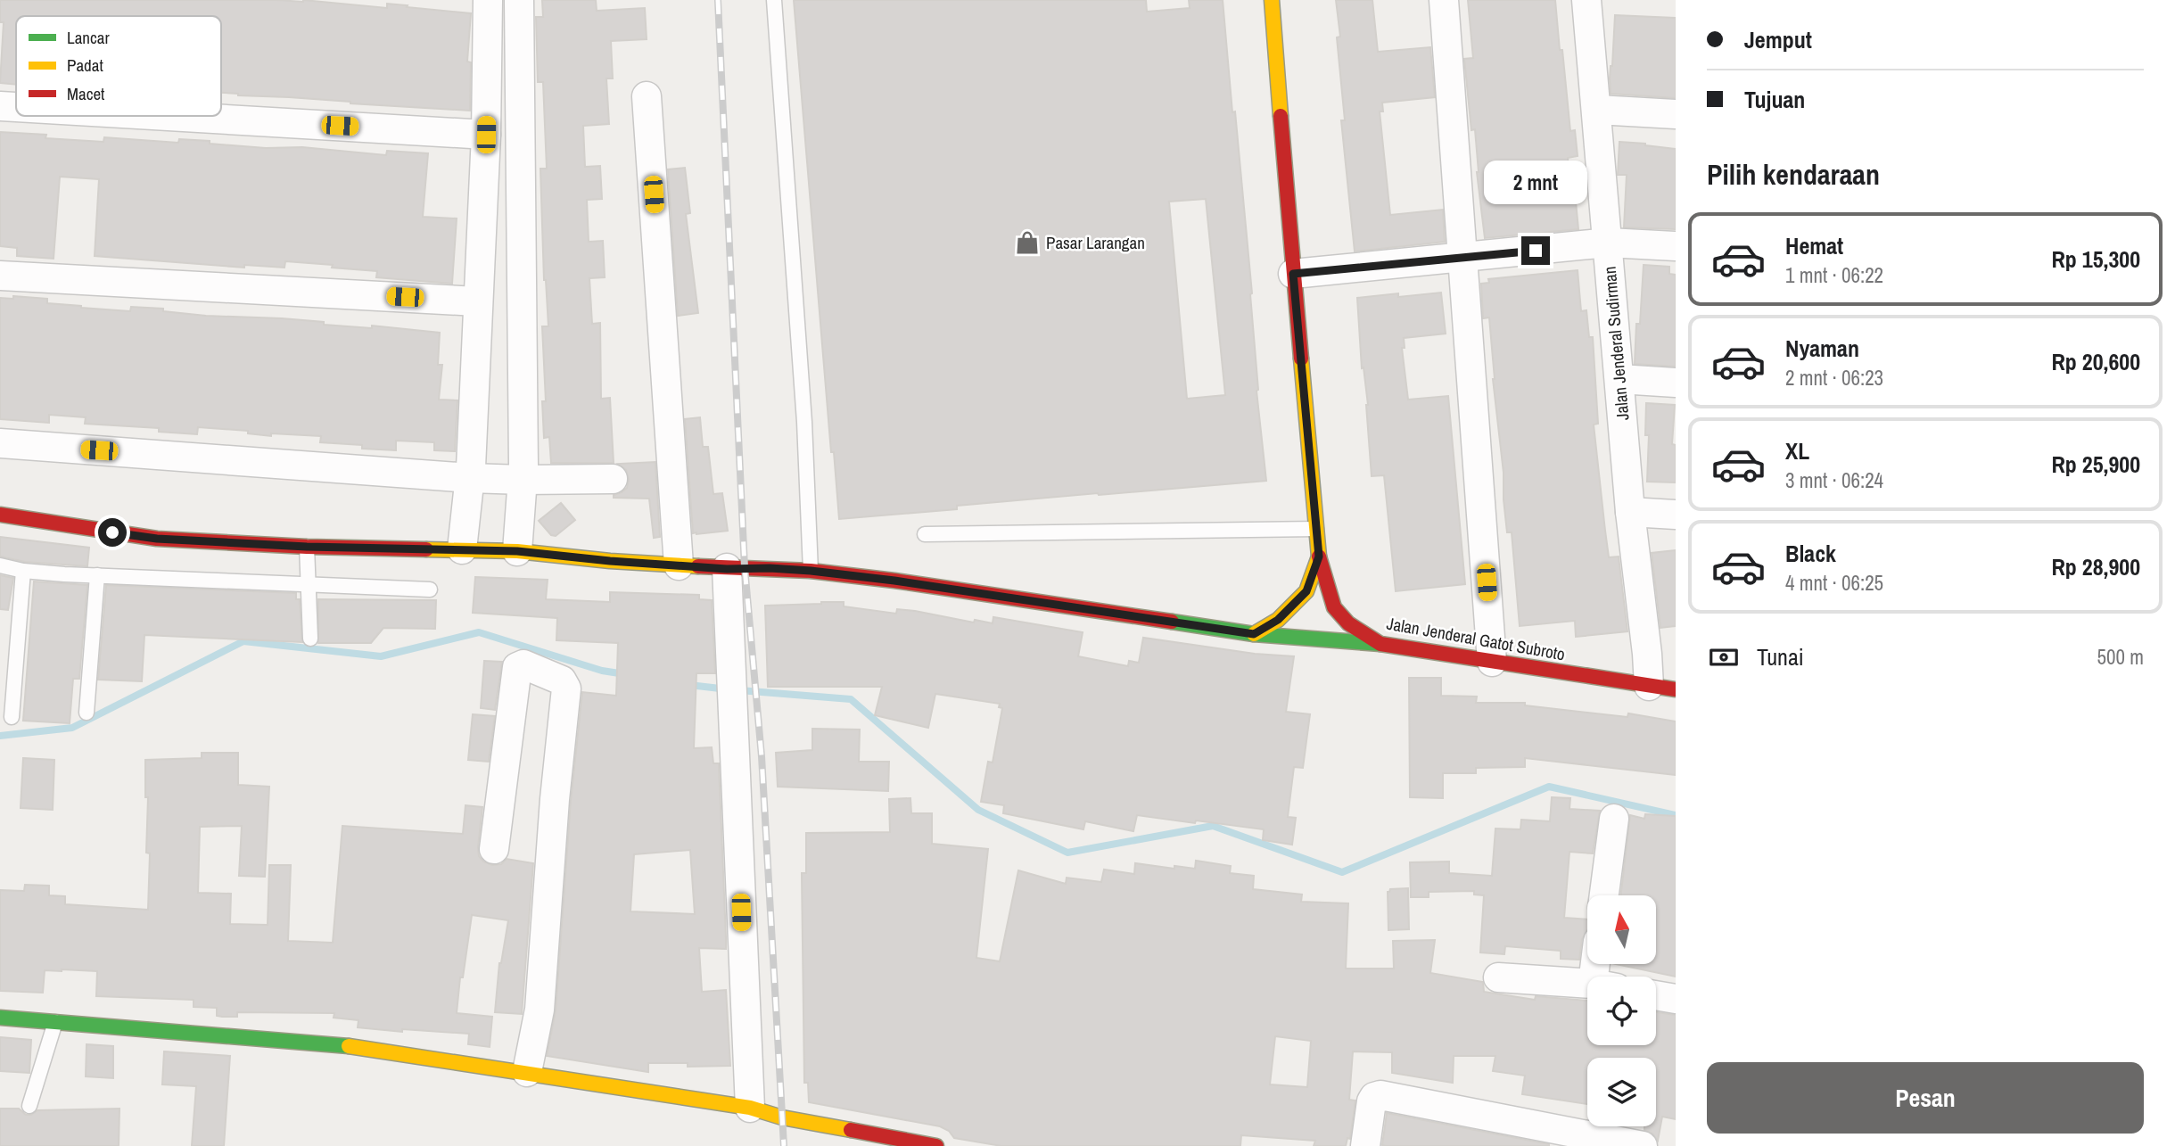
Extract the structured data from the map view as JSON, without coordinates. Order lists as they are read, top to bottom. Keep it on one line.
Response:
{"streets":{"main road":["Jalan Jenderal Gatot Subroto"],"street":["Jalan Jenderal Sudirman"]},"crossings":[["Jalan Jenderal Sudirman","Jalan Jenderal Gatot Subroto"]],"places":{"shop":["Pasar Larangan"]},"legend":["Lancar","Padat","Macet"],"north":"top","page":{"banner":["Jemput","Tujuan"],"heading":"Pilih kendaraan","bubble":"2 mnt","list":[{"name":"Hemat","note":"1 mnt · 06:22","value":"Rp 15,300"},{"name":"Nyaman","note":"2 mnt · 06:23","value":"Rp 20,600"},{"name":"XL","note":"3 mnt · 06:24","value":"Rp 25,900"},{"name":"Black","note":"4 mnt · 06:25","value":"Rp 28,900"}],"pay":["Tunai","500 m"],"buttons":"Pesan"}}
